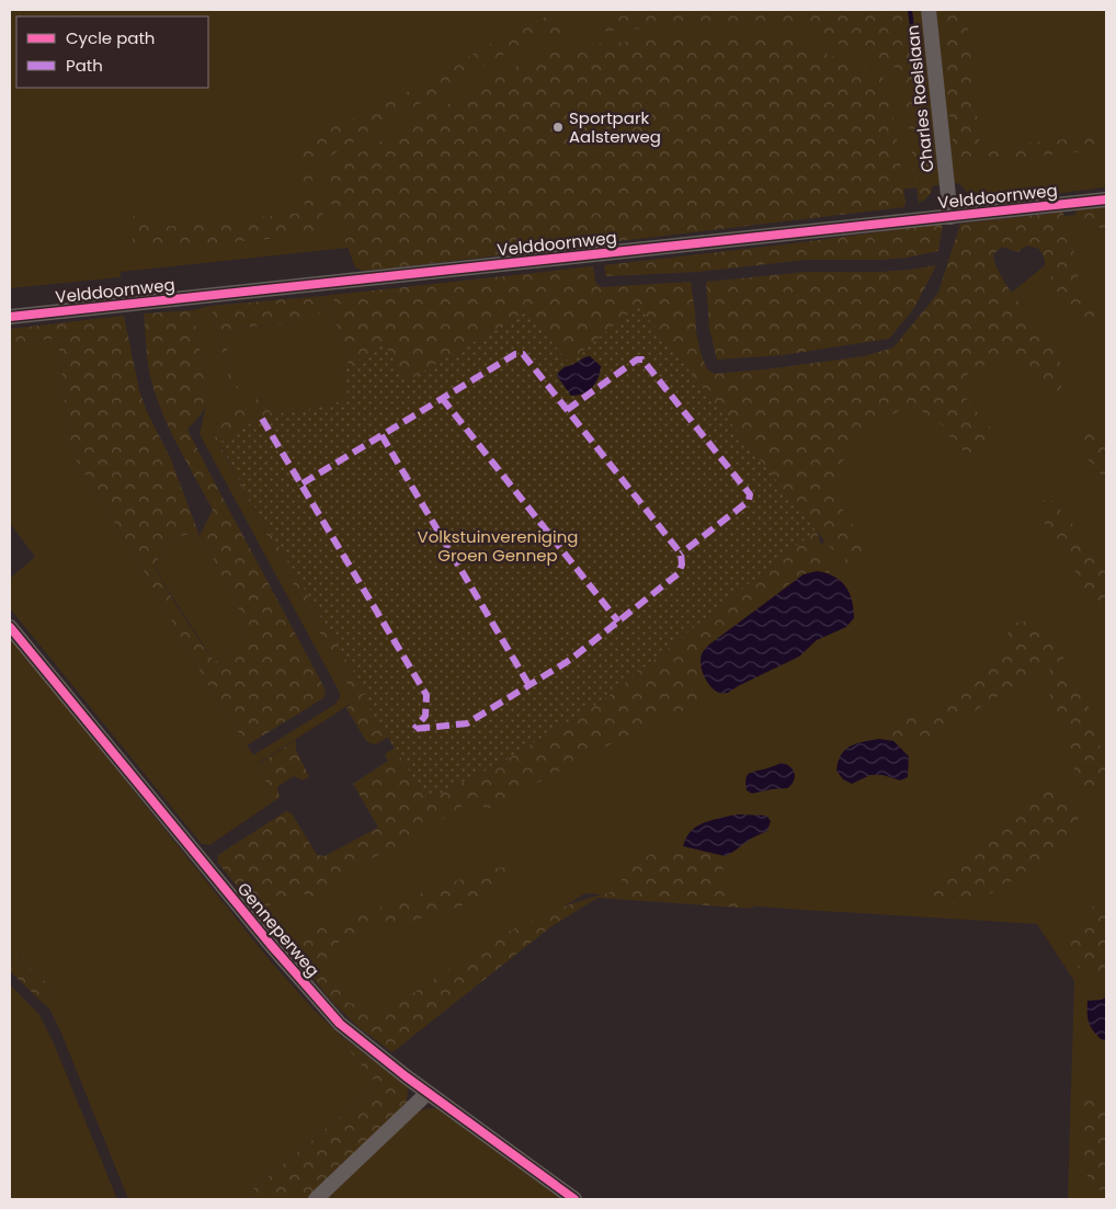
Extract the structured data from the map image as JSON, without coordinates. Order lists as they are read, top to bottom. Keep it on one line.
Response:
{"streets":{"street":["Charles Roelslaan","Velddoornweg","Genneperweg"]},"crossings":[["Charles Roelslaan","Velddoornweg"]],"parks":["Volkstuinvereniging Groen Gennep"],"places":["Sportpark Aalsterweg"],"legend":["Cycle path","Path"]}
